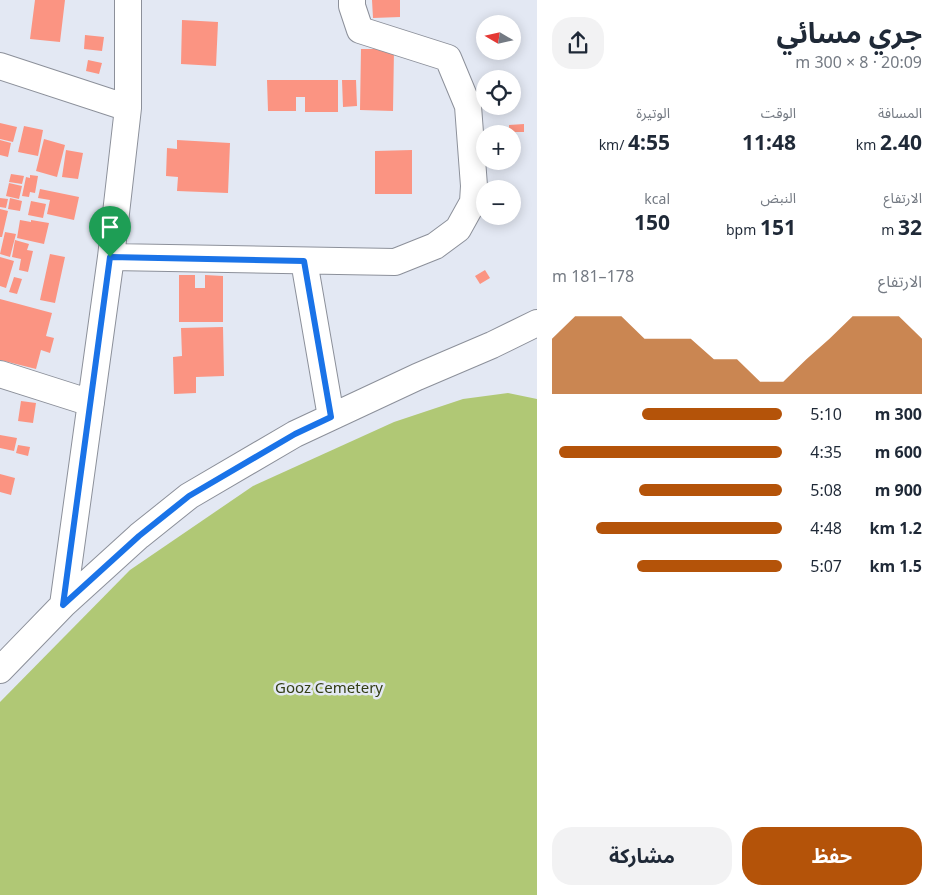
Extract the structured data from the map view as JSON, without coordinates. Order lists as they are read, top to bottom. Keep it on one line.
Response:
{"parks":["Gooz Cemetery"],"north":"left","page":{"heading":["جري مسائي","20:09 · 8 × 300 m"],"map_buttons":["+","−"],"stats":[["المسافة","2.40 km"],["الوقت","11:48"],["الوتيرة","4:55 /km"],["الارتفاع","32 m"],["النبض","151 bpm"],["kcal","150"]],"chart":["الارتفاع","178–181 m"],"list":[{"name":"300 m","note":"5:10"},{"name":"600 m","note":"4:35"},{"name":"900 m","note":"5:08"},{"name":"1.2 km","note":"4:48"},{"name":"1.5 km","note":"5:07"}],"buttons":["حفظ","مشاركة"]}}
